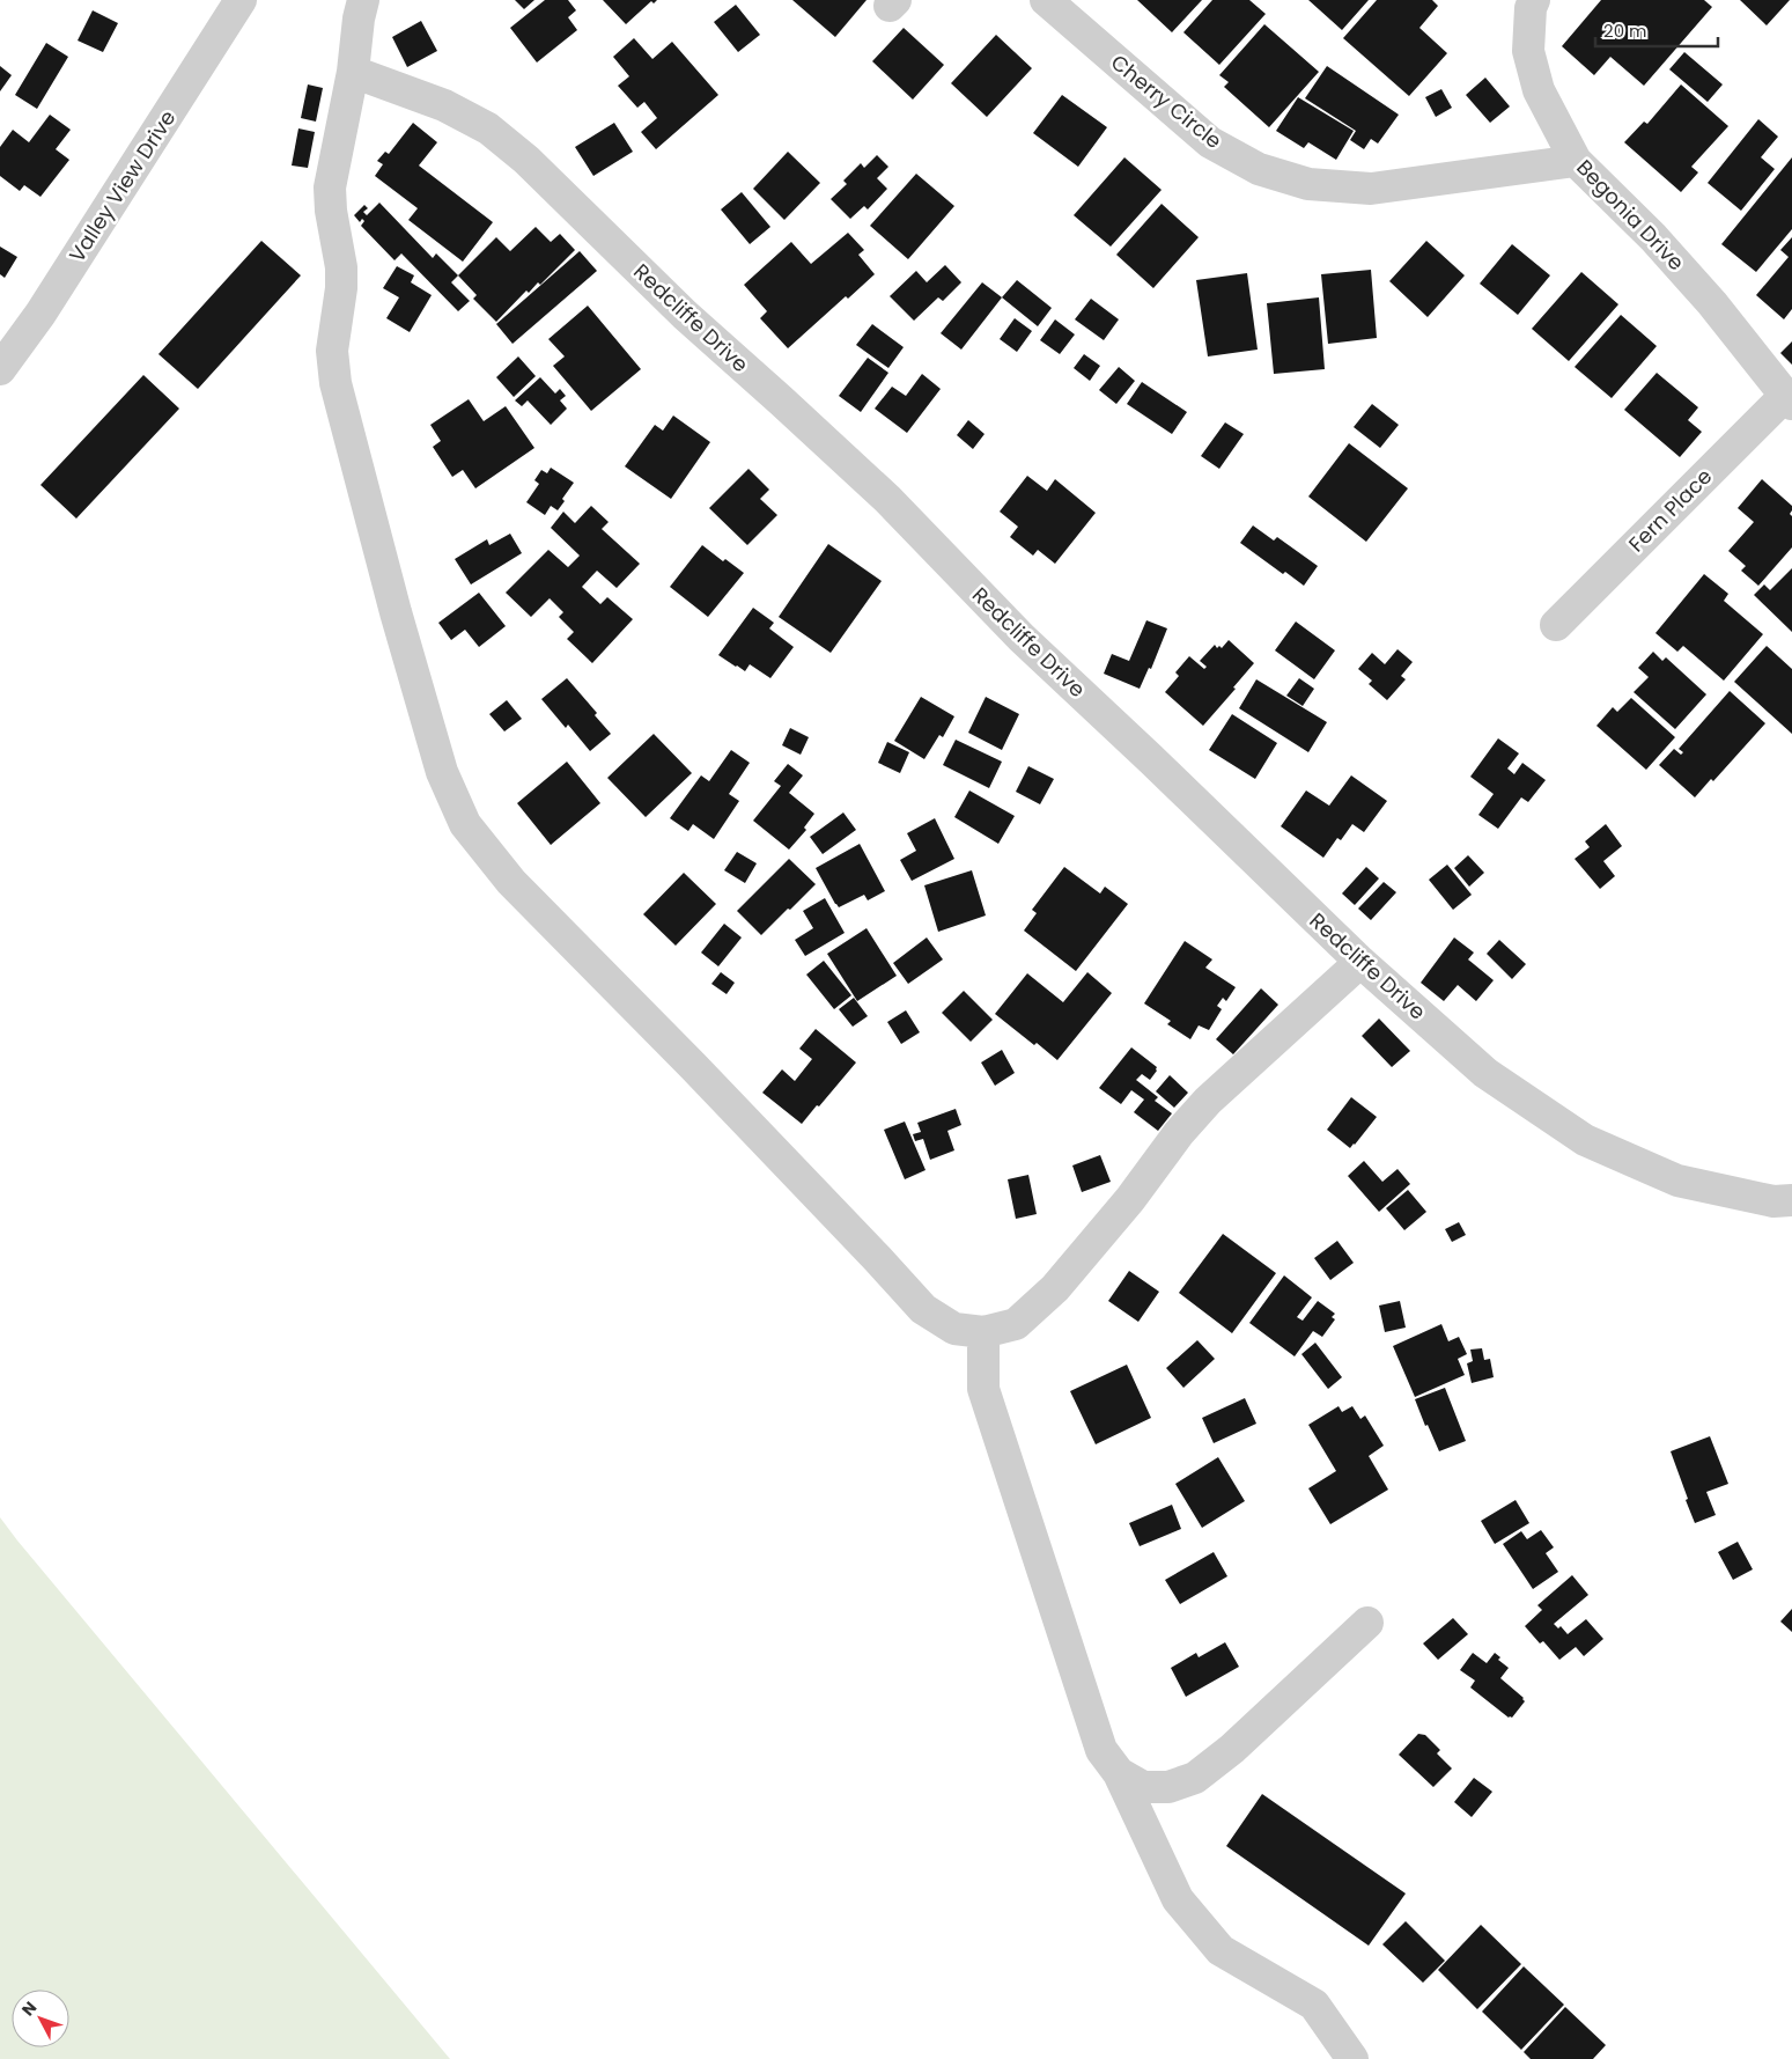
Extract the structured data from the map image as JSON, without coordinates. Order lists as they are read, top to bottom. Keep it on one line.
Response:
{"streets":{"street":["Cherry Circle","Valley View Drive","Begonia Drive","Redcliffe Drive","Fern Place"]},"crossings":[["Cherry Circle","Begonia Drive"],["Begonia Drive","Fern Place"]],"scale_bar":"20 m","north":"top left"}
